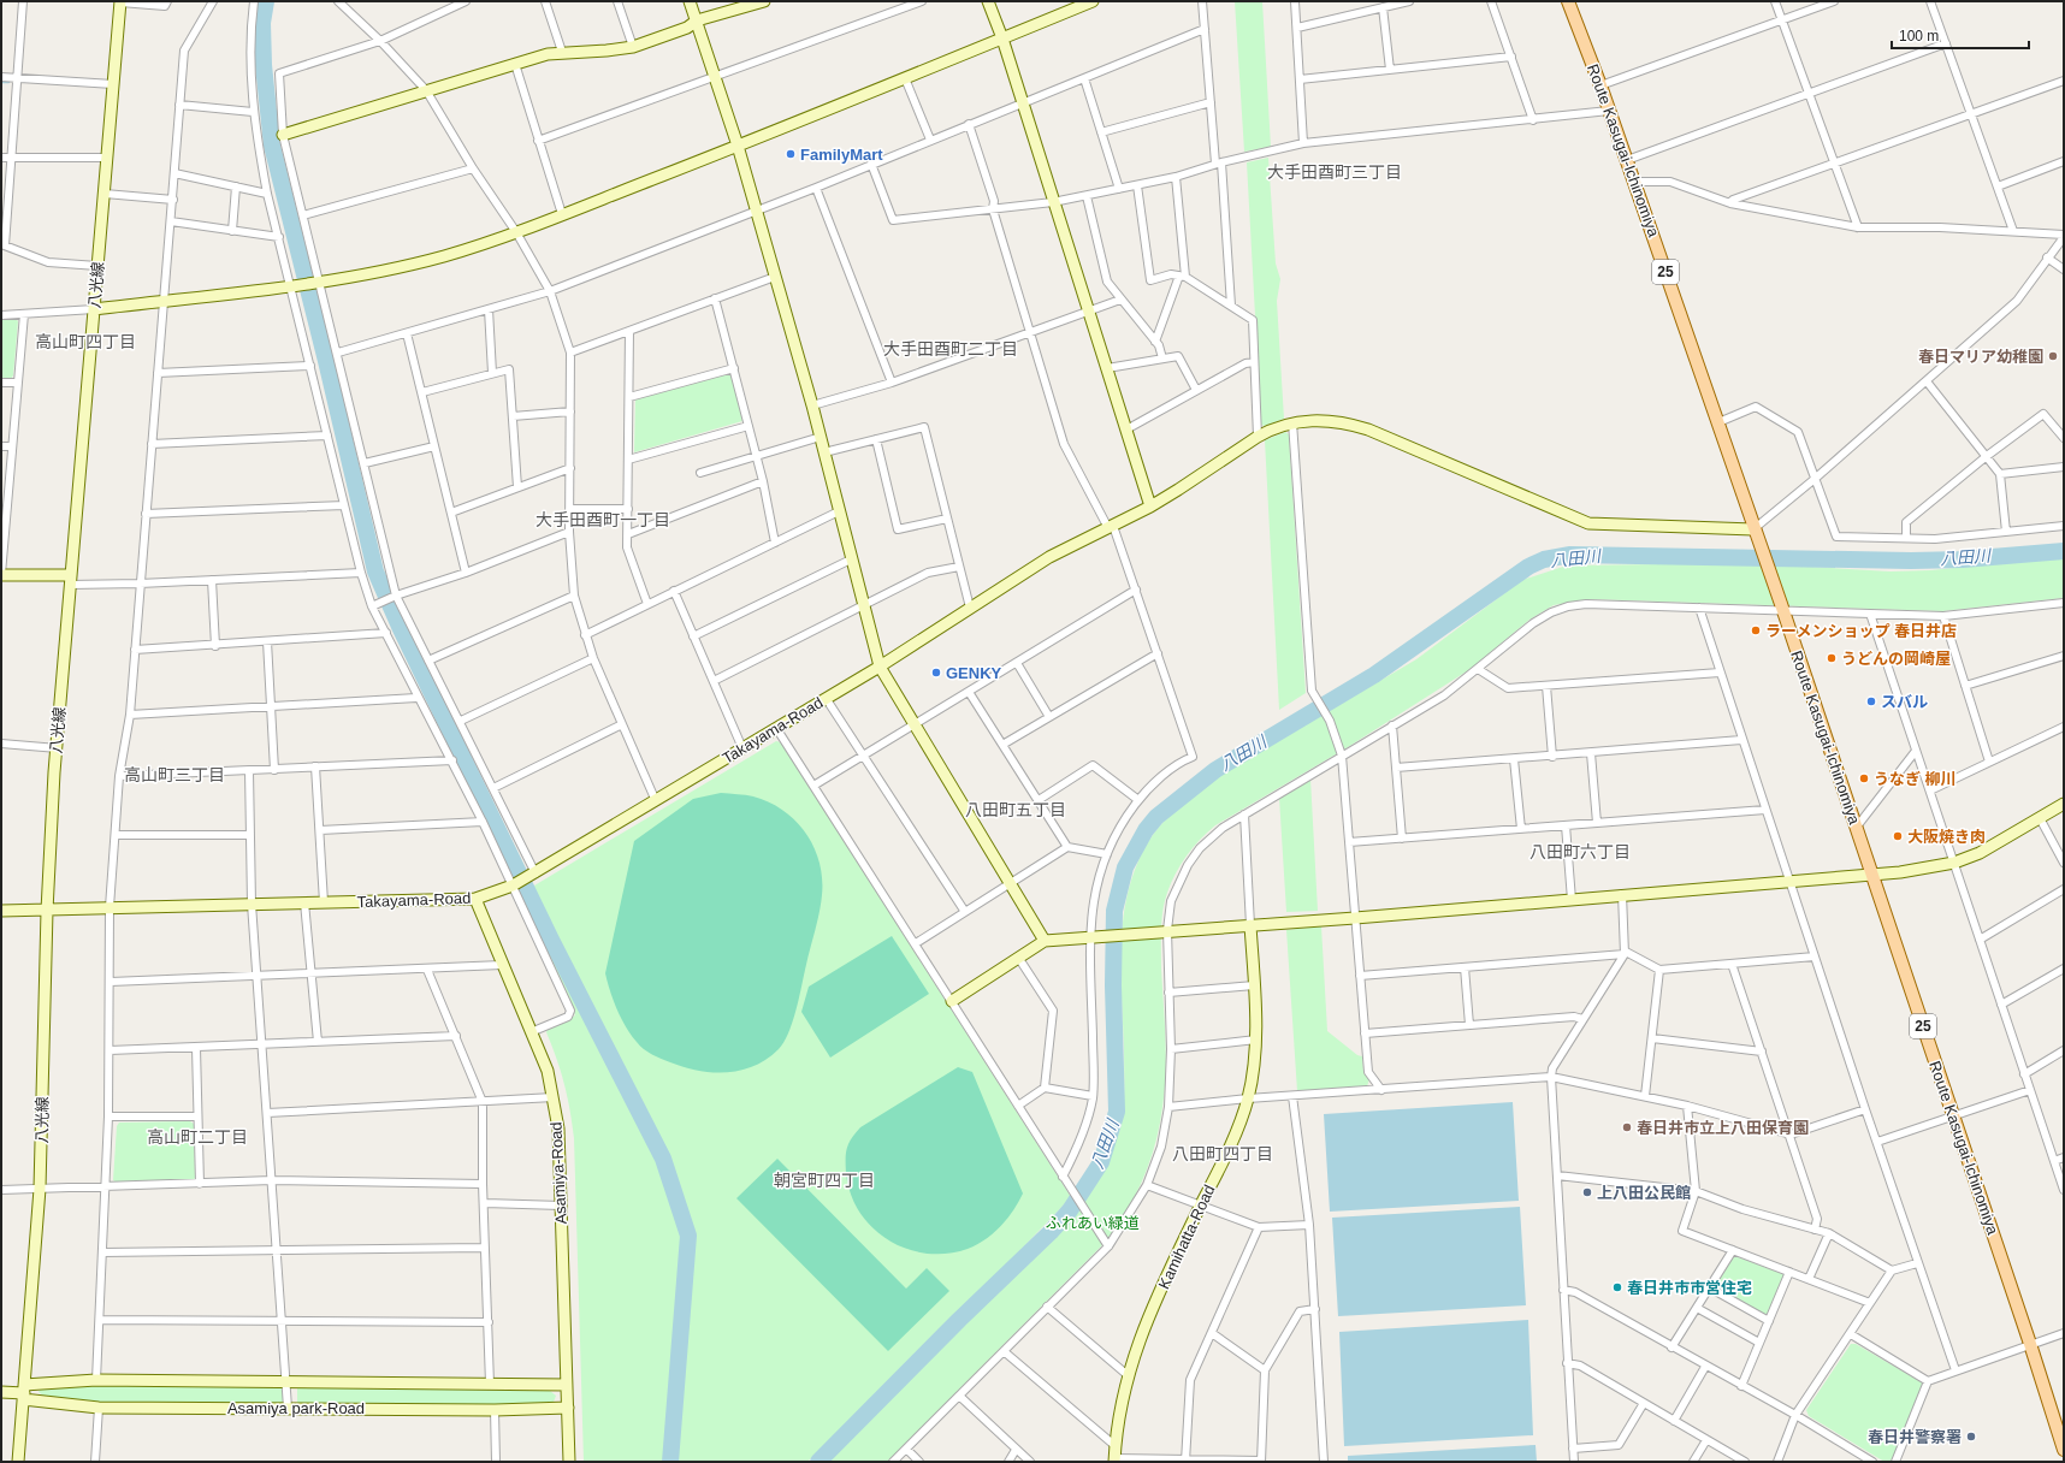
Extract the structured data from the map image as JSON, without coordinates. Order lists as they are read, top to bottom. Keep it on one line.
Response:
{"streets":{"main road":["Route Kasugai-Ichinomiya","25"],"street":["八光線","Takayama-Road","Asamiya-Road","Kamihatta-Road","Asamiya park-Road"]},"crossings":[["Route Kasugai-Ichinomiya","Takayama-Road"],["八光線","Takayama-Road"],["八光線","Asamiya park-Road"],["Takayama-Road","Asamiya-Road"],["Asamiya-Road","Asamiya park-Road"]],"districts":["大手田酉町三丁目","高山町四丁目","大手田酉町二丁目","大手田酉町一丁目","高山町三丁目","八田町五丁目","八田町六丁目","高山町二丁目","八田町四丁目","朝宮町四丁目"],"water":["八田川"],"parks":["ふれあい緑道"],"places":["FamilyMart","春日マリア幼稚園","ラーメンショップ 春日井店","うどんの岡崎屋","GENKY","スバル","うなぎ 柳川","大阪焼き肉","春日井市立上八田保育園","上八田公民館","春日井市市営住宅","春日井警察署"],"scale_bar":"100 m"}
